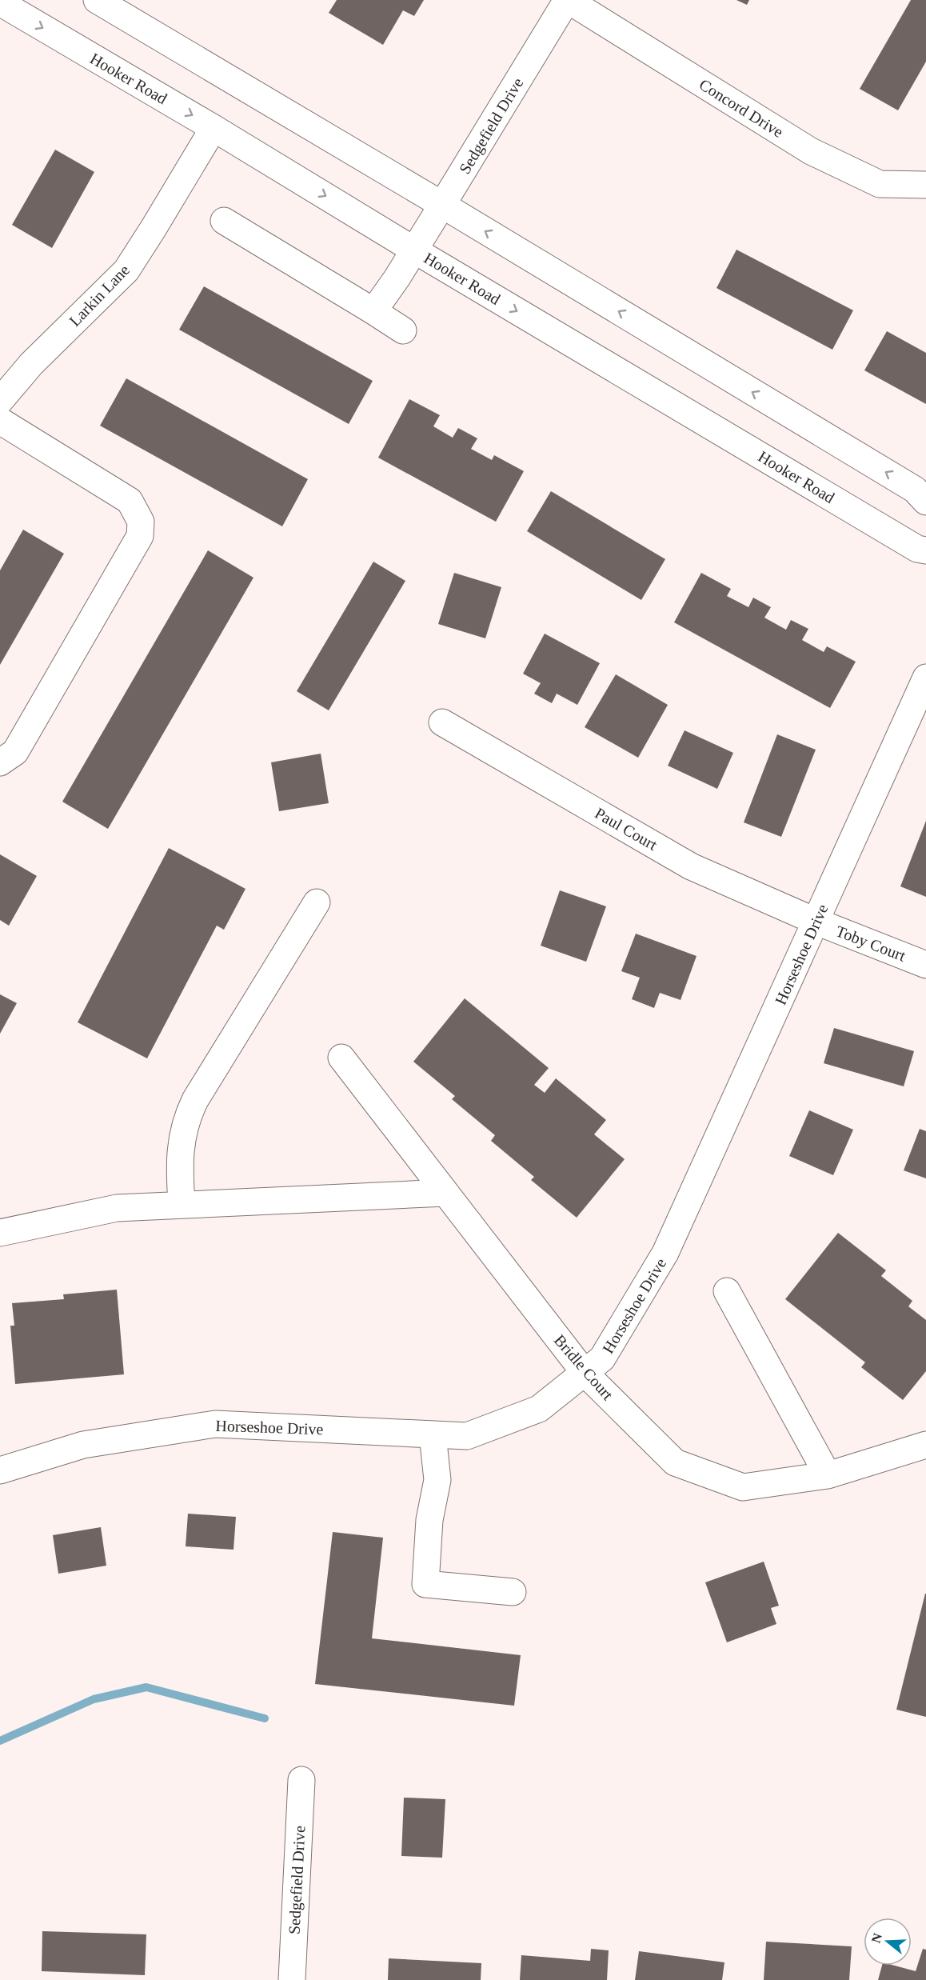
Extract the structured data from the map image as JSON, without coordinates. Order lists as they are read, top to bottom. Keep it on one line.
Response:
{"streets":{"street":["Hooker Road","Concord Drive","Sedgefield Drive","Larkin Lane","Paul Court","Toby Court","Horseshoe Drive","Bridle Court"]},"crossings":[["Hooker Road","Sedgefield Drive"],["Hooker Road","Larkin Lane"],["Concord Drive","Sedgefield Drive"],["Paul Court","Toby Court"],["Paul Court","Horseshoe Drive"],["Toby Court","Horseshoe Drive"],["Horseshoe Drive","Bridle Court"]],"north":"left"}
